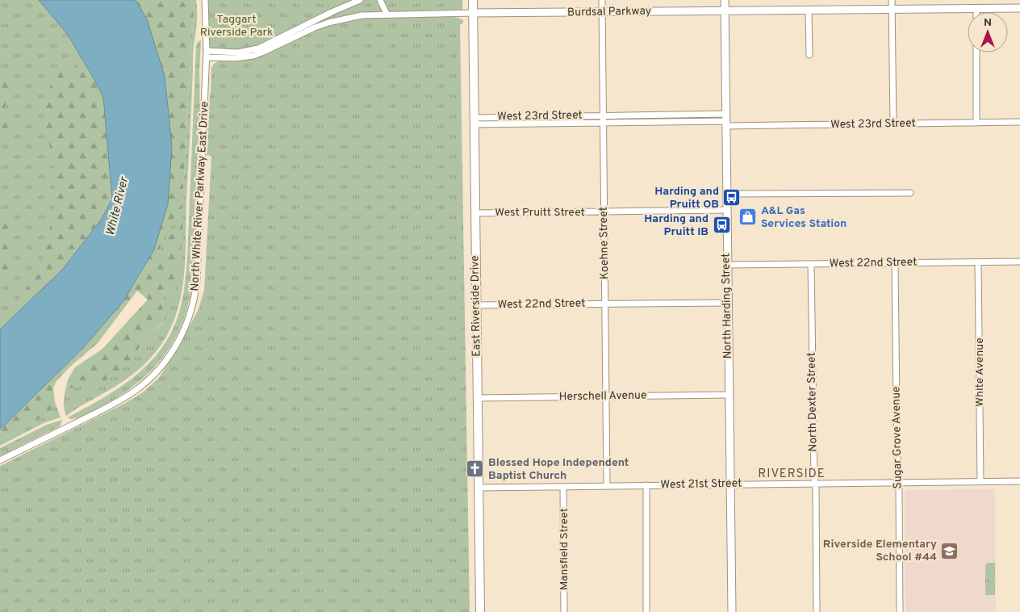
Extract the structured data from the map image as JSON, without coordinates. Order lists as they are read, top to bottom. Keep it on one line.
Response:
{"streets":{"main road":["East Riverside Drive"],"street":["Burdsal Parkway","West 23rd Street","North White River Parkway East Drive","West Pruitt Street","Koehne Street","West 22nd Street","North Harding Street","White Avenue","Herschell Avenue","North Dexter Street","Sugar Grove Avenue","West 21st Street","Mansfield Street"]},"crossings":[["Burdsal Parkway","North White River Parkway East Drive"],["Burdsal Parkway","Koehne Street"],["Burdsal Parkway","East Riverside Drive"],["Burdsal Parkway","North Harding Street"],["West 23rd Street","Koehne Street"],["West 23rd Street","East Riverside Drive"],["West 23rd Street","North Harding Street"],["West Pruitt Street","Koehne Street"],["West Pruitt Street","East Riverside Drive"],["West Pruitt Street","North Harding Street"],["Koehne Street","West 22nd Street"],["Koehne Street","Herschell Avenue"],["Koehne Street","West 21st Street"],["West 22nd Street","East Riverside Drive"],["West 22nd Street","North Harding Street"],["West 22nd Street","White Avenue"],["West 22nd Street","North Dexter Street"],["West 22nd Street","Sugar Grove Avenue"],["East Riverside Drive","Herschell Avenue"],["East Riverside Drive","West 21st Street"],["North Harding Street","Herschell Avenue"],["North Harding Street","West 21st Street"],["White Avenue","West 21st Street"],["North Dexter Street","West 21st Street"],["Sugar Grove Avenue","West 21st Street"],["West 21st Street","Mansfield Street"]],"districts":["RIVERSIDE"],"water":["White River"],"parks":["Taggart Riverside Park"],"places":{"bus stop":["Harding and Pruitt OB","Harding and Pruitt IB"],"shop":["A&L Gas Services Station"],"church":["Blessed Hope Independent Baptist Church"],"school or university":["Riverside Elementary School #44"]},"north":"top"}
